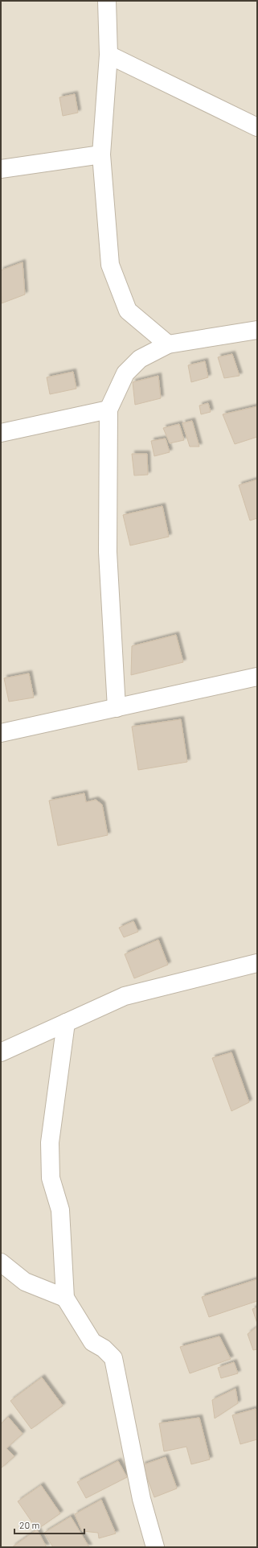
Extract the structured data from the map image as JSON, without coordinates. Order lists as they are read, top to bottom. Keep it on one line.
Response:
{"scale_bar":"20 m"}
